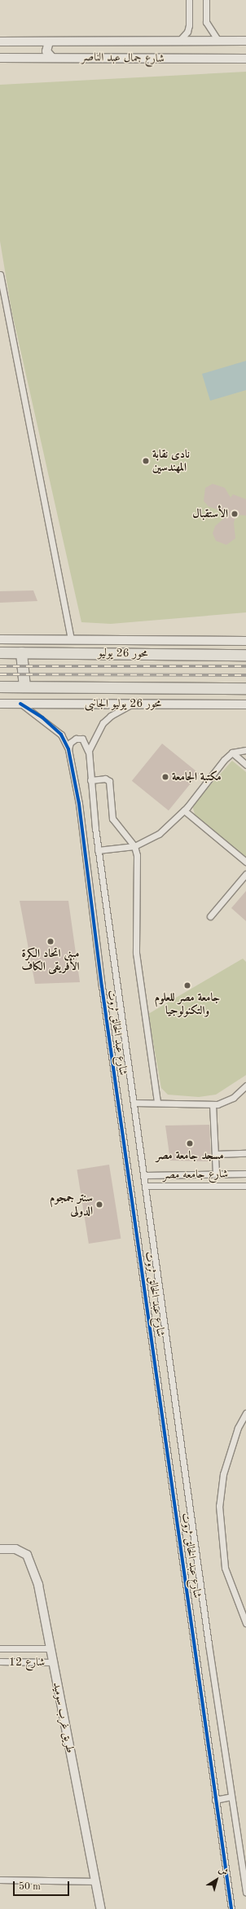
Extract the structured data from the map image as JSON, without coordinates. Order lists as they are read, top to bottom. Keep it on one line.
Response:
{"streets":{"highway":["محور 26 يوليو"],"main road":["شارع جمال عبد الناصر","محور 26 يوليو الجانبى","طريق غرب سوميد"],"street":["شارع عبد الخالق ثروت","شارع جامعه مصر","شارع 12"]},"crossings":[["محور 26 يوليو الجانبى","شارع عبد الخالق ثروت"],["شارع عبد الخالق ثروت","شارع جامعه مصر"],["شارع 12","طريق غرب سوميد"]],"places":["نادى نقابة المهندسين","الأستقبال","مكتبة الجامعة","مبنى اتحاد الكرة الأفريقى الكاف","جامعة مصر للعلوم والتكنولوجيا","مسجد جامعة مصر","سنتر جمجوم الدولى"],"scale_bar":"50 m","north":"top right"}
